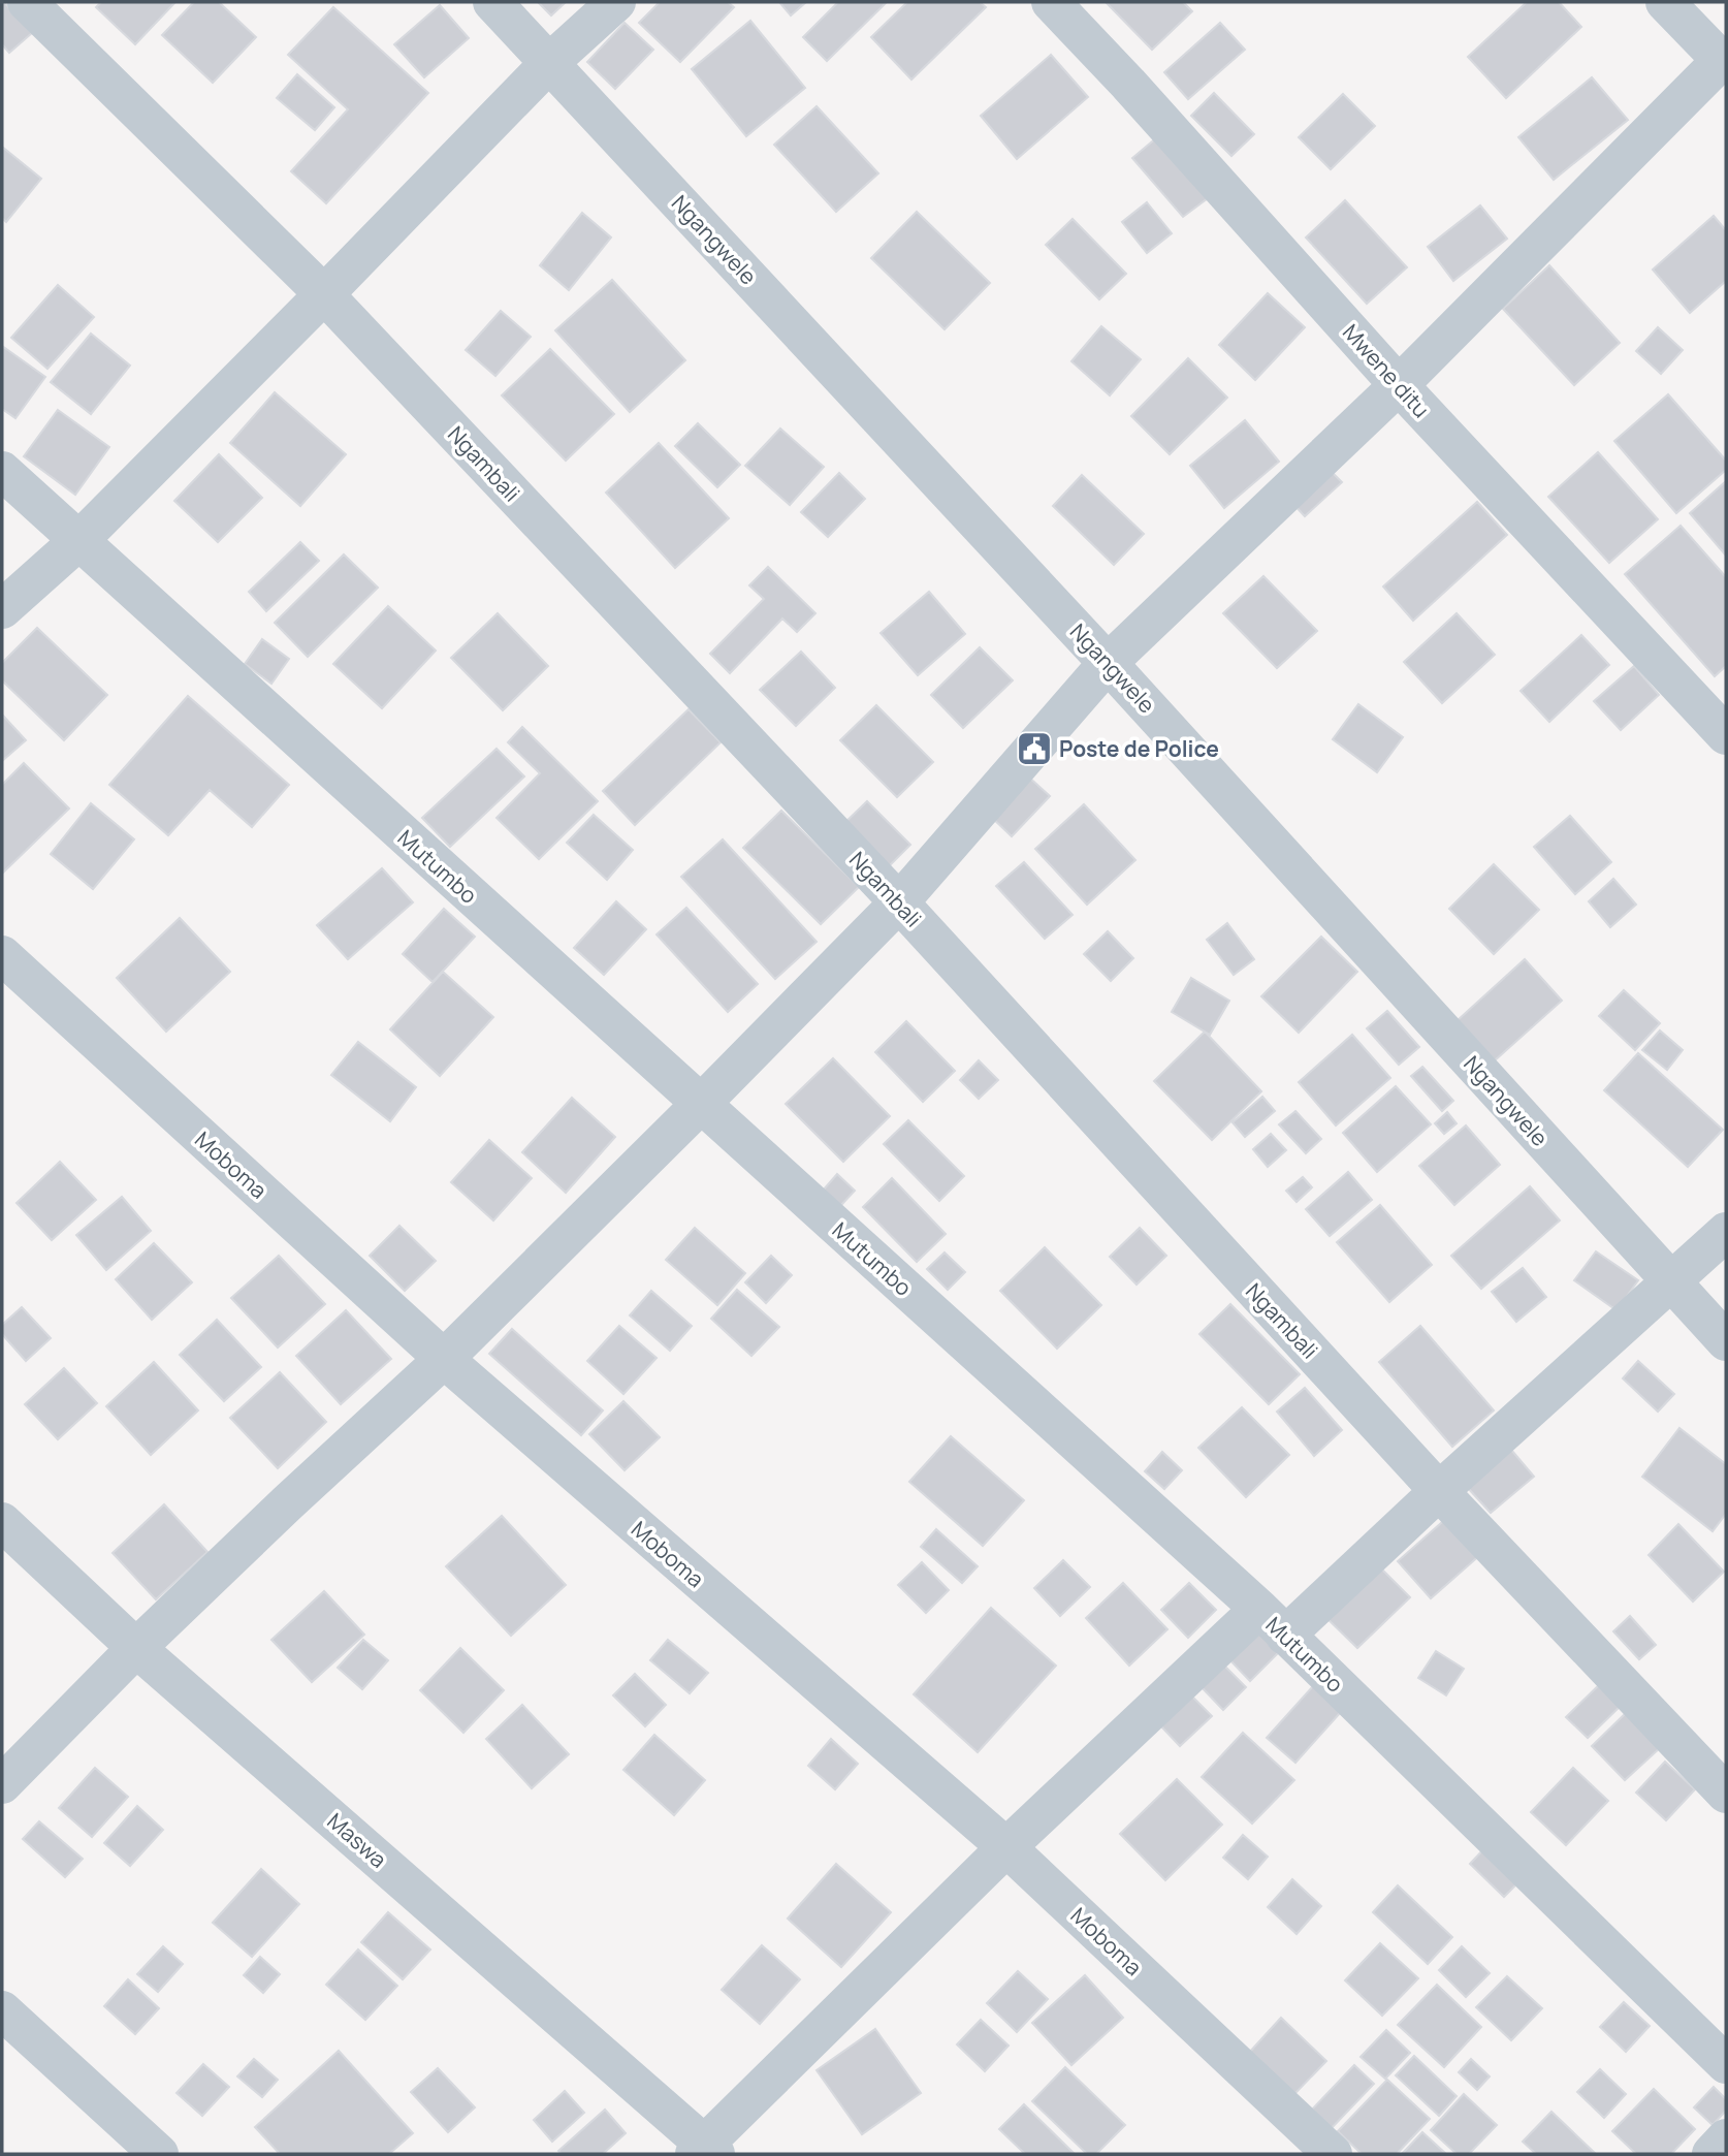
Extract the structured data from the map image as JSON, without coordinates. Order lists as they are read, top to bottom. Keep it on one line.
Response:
{"streets":{"street":["Ngangwele","Mwene ditu","Ngambali","Mutumbo","Moboma","Maswa"]},"places":{"public building":["Poste de Police"]}}
